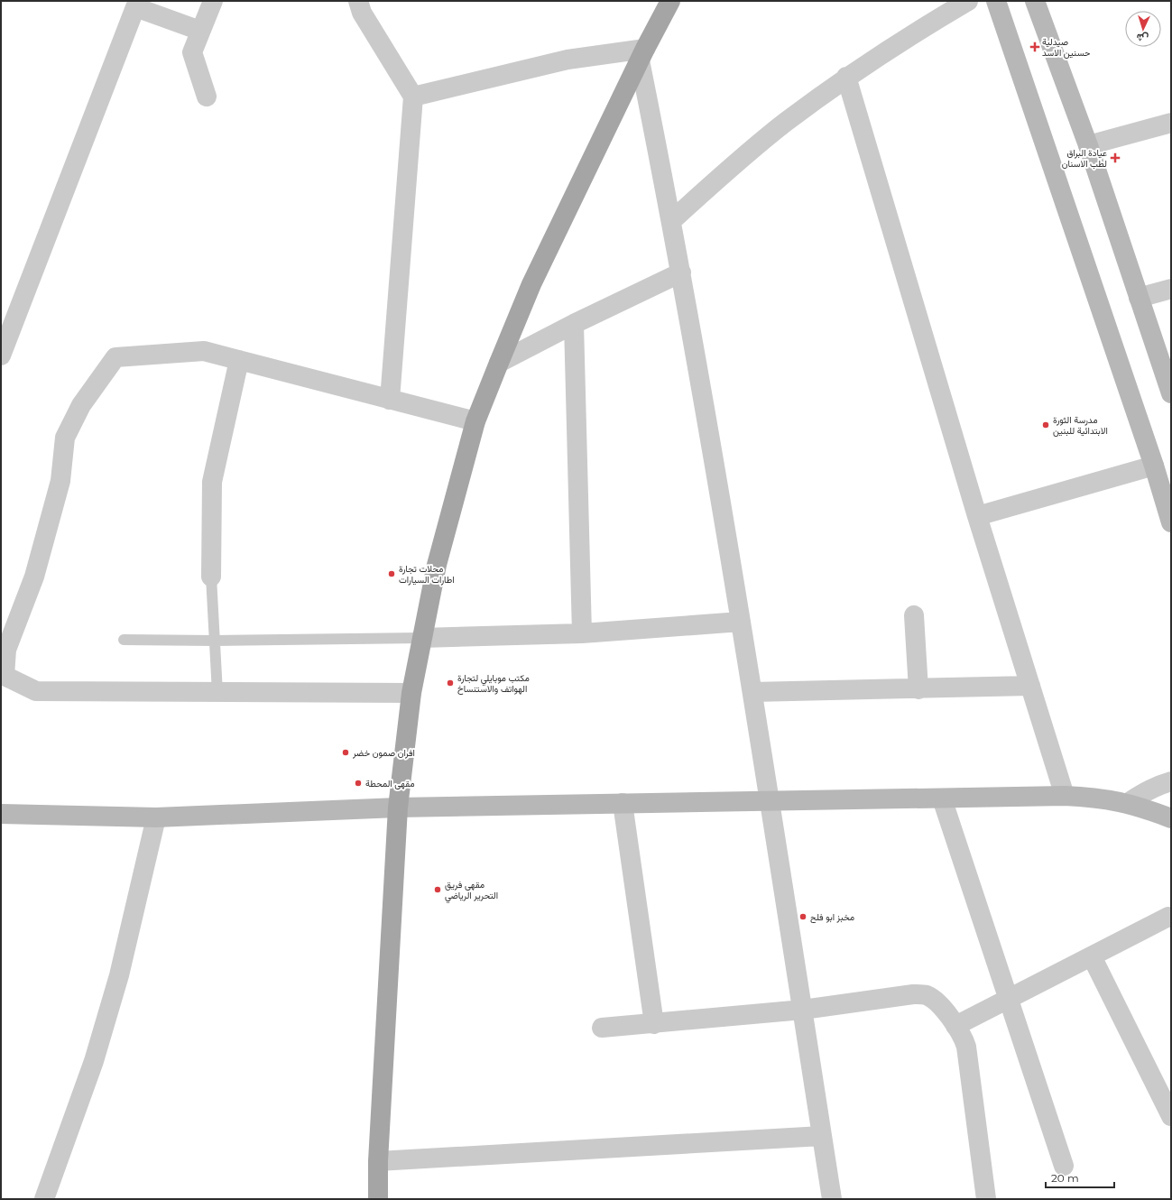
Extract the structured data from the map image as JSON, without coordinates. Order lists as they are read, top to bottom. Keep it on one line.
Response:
{"places":{"health":["صيدلية حسنين الاسد","عيادة البراق لطب الاسنان"],"other":["مدرسة الثورة الابتدائية للبنين","محلات تجارة اطارات السيارات","مكتب موبايلي لتجارة الهواتف والاستنساخ","افران صمون خضر","مقهى المحطة","مقهى فريق التحرير الرياضي","مخبز ابو فلح"]},"scale_bar":"20 m","north":"bottom"}
